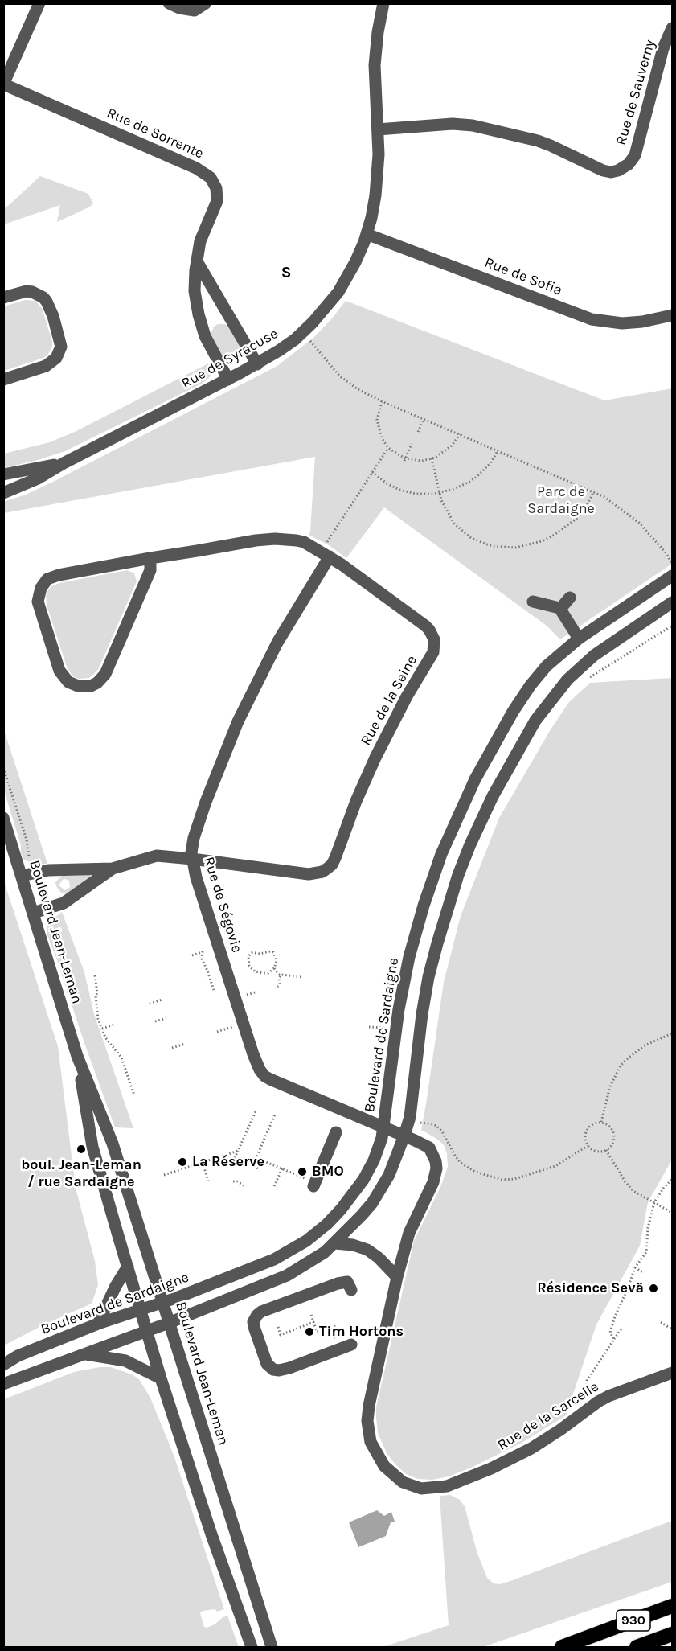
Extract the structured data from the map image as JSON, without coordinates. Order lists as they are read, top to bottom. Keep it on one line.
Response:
{"streets":{"highway":["930"],"street":["Rue de Sauverny","Rue de Sorrente","Rue de Sofia","Rue de Syracuse","Rue de la Seine","Rue de Ségovie","Boulevard Jean-Leman","Boulevard de Sardaigne","Rue de la Sarcelle"]},"crossings":[["Rue de Sauverny","Rue de Syracuse"],["Rue de Sorrente","Rue de Syracuse"],["Rue de Sofia","Rue de Syracuse"],["Rue de la Seine","Rue de Ségovie"],["Rue de la Seine","Boulevard Jean-Leman"],["Rue de Ségovie","Boulevard de Sardaigne"],["Rue de Ségovie","Rue de la Sarcelle"],["Boulevard Jean-Leman","Boulevard de Sardaigne"]],"districts":["S"],"parks":["Parc de Sardaigne"],"places":["boul. Jean-Leman / rue Sardaigne","La Réserve","BMO","Résidence Sevä","Tim Hortons"]}
